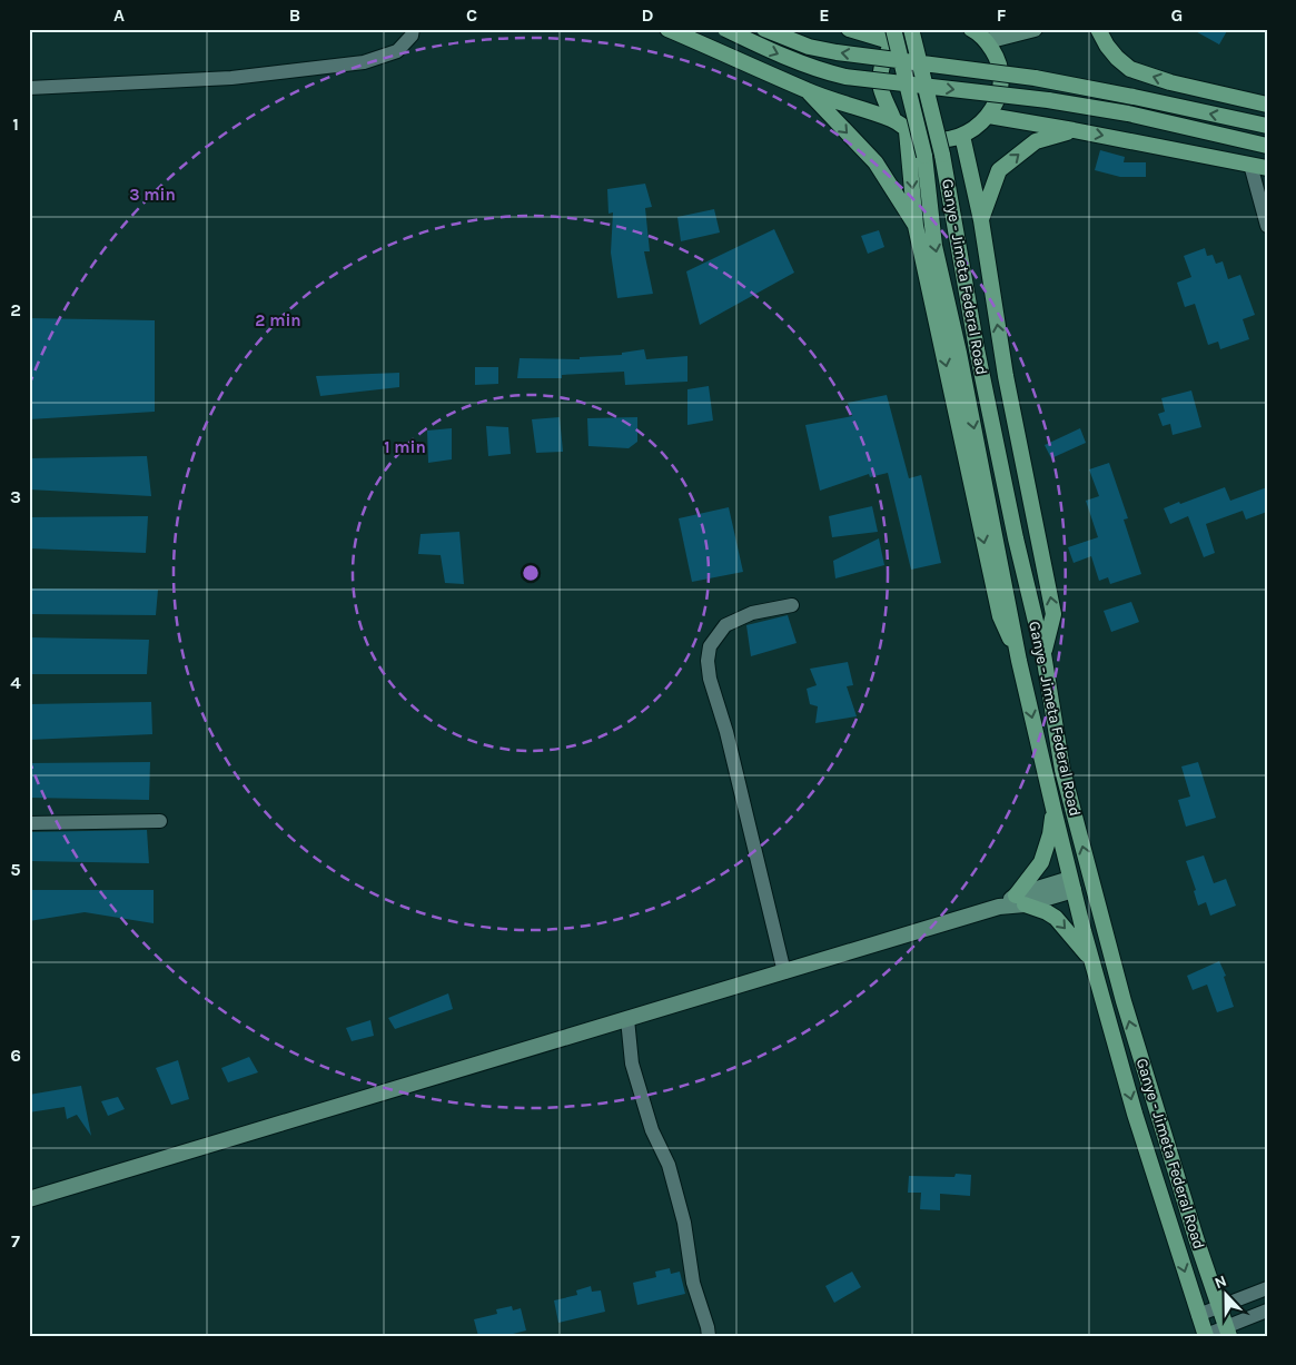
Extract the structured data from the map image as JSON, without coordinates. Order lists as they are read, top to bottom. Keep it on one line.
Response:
{"streets":{"main road":["Ganye - Jimeta Federal Road"]},"north":"top","grid":{"columns":["A","B","C","D","E","F","G"],"rows":["1","2","3","4","5","6","7"]},"rings":["3 min","2 min","1 min"]}
